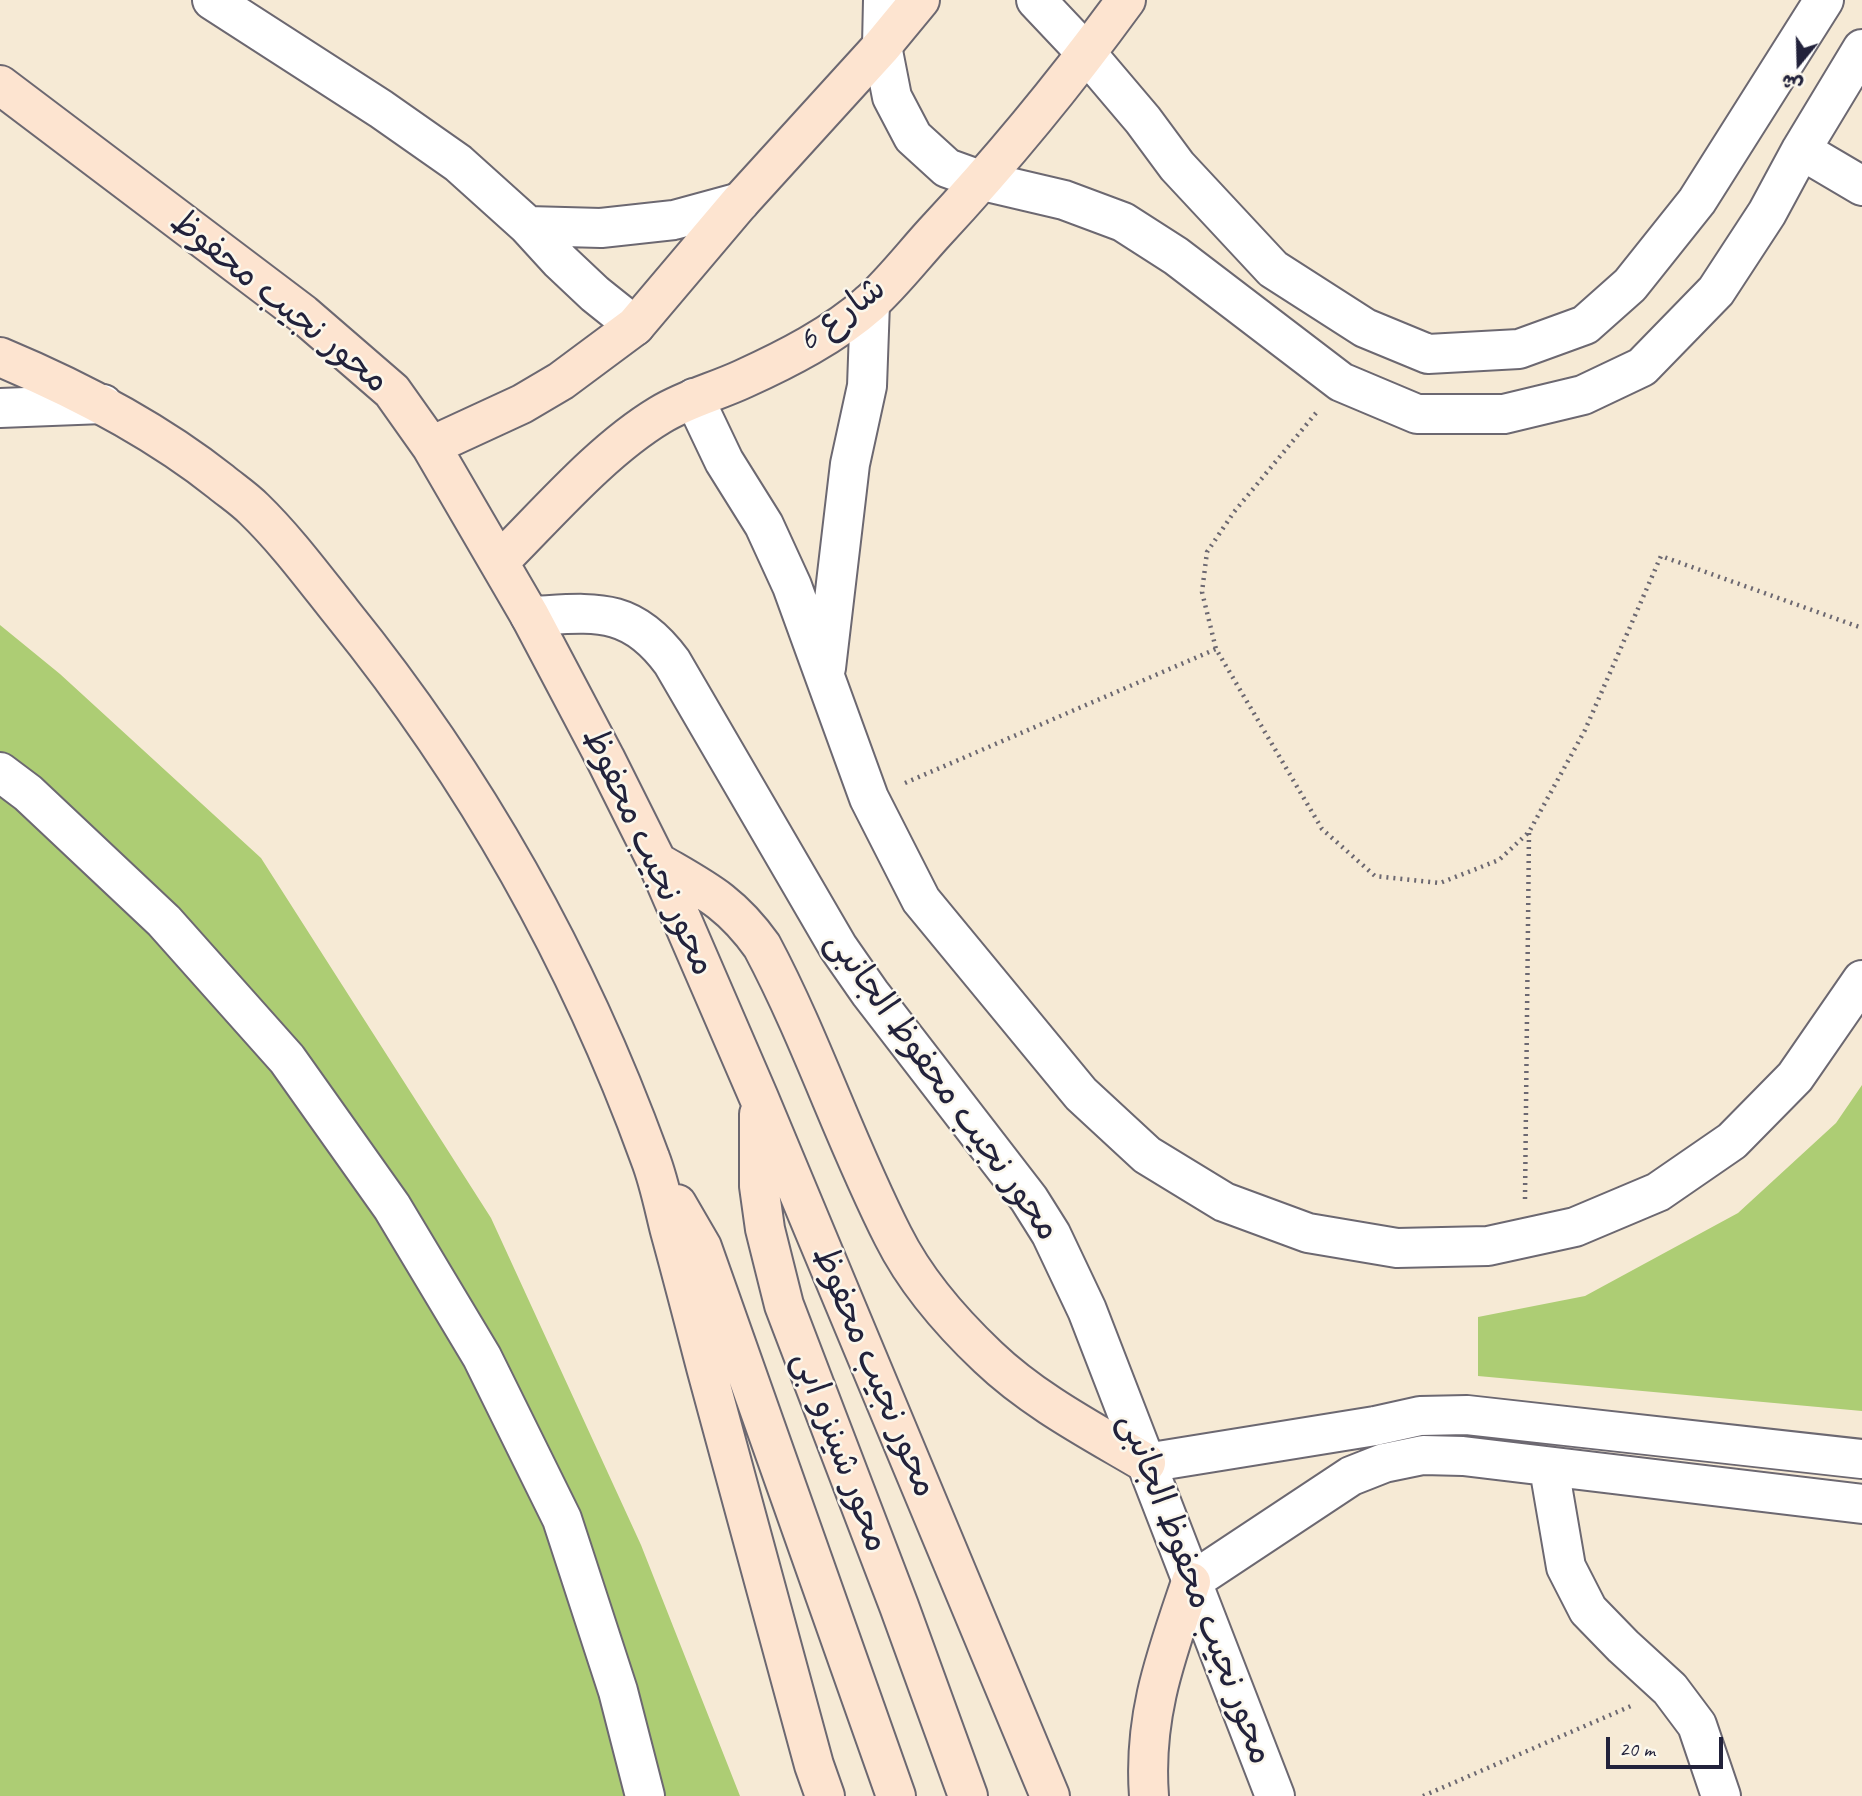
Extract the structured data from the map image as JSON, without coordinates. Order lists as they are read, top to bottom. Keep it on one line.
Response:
{"streets":{"main road":["محور نجيب محفوظ","شارع 6","محور شينزو ابى"],"street":["محور نجيب محفوظ الجانبى"]},"crossings":[["محور نجيب محفوظ","شارع 6"],["محور نجيب محفوظ","محور نجيب محفوظ الجانبى"],["محور نجيب محفوظ","محور شينزو ابى"]],"scale_bar":"20 m","north":"bottom"}
